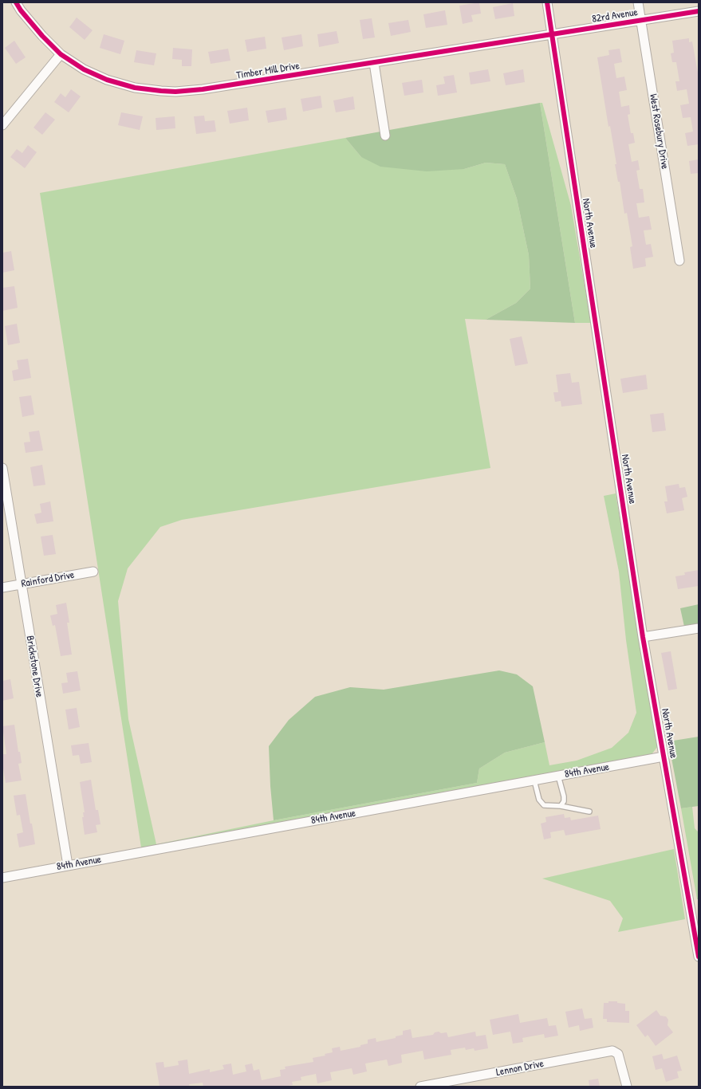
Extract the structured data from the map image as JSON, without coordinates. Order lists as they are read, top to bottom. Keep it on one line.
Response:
{"streets":{"street":["82rd Avenue","Timber Mill Drive","West Rosebury Drive","North Avenue","Rainford Drive","Brickstone Drive","84th Avenue","Lennon Drive"]},"crossings":[["82rd Avenue","Timber Mill Drive"],["82rd Avenue","West Rosebury Drive"],["82rd Avenue","North Avenue"],["Timber Mill Drive","North Avenue"],["North Avenue","84th Avenue"],["Rainford Drive","Brickstone Drive"],["Brickstone Drive","84th Avenue"]]}
